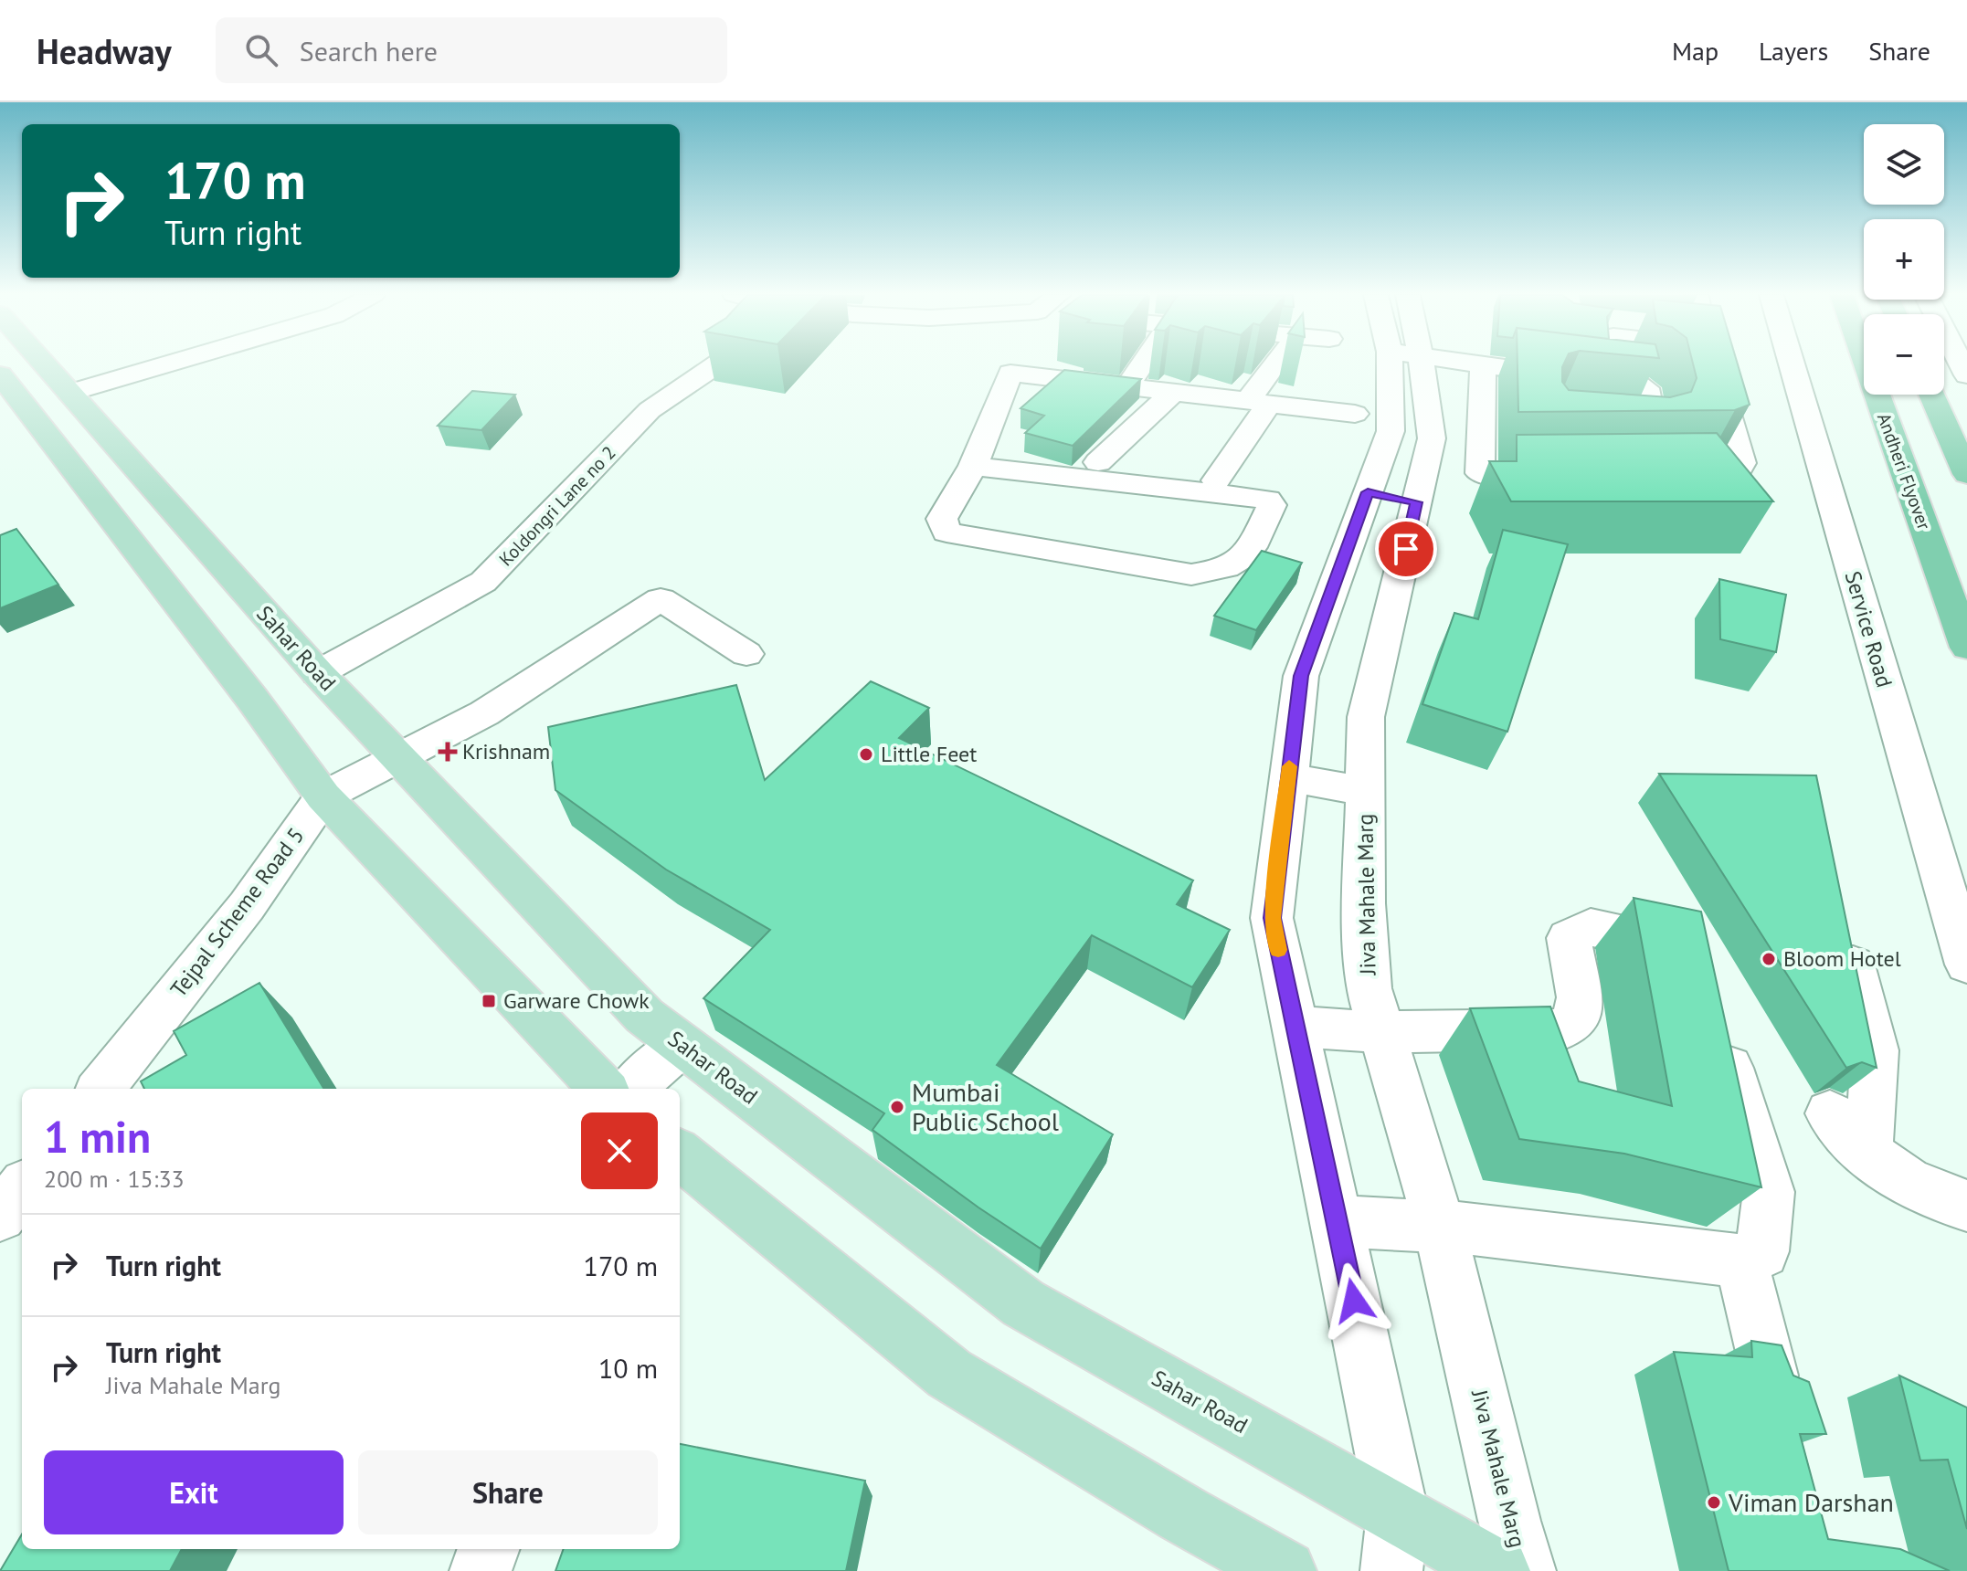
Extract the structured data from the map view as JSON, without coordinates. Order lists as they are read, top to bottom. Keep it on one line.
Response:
{"streets":{"highway":["Andheri Flyover"],"main road":["Sahar Road"],"street":["Koldongri Lane no 2","Service Road","Jiva Mahale Marg","Tejpal Scheme Road 5"]},"crossings":[["Koldongri Lane no 2","Sahar Road"],["Sahar Road","Tejpal Scheme Road 5"]],"places":{"health":["Krishnam"],"other":["Little Feet","Bloom Hotel","Mumbai Public School","Viman Darshan"],"transit":["Garware Chowk"]},"page":{"header":"Headway","search":"Search here","nav":["Map","Layers","Share"],"map_buttons":["+","−"],"turn":["170 m","Turn right"],"heading":["1 min","200 m · 15:33"],"list":[{"name":"Turn right","value":"170 m"},{"name":"Turn right","note":"Jiva Mahale Marg","value":"10 m"}],"buttons":["Exit","Share"]}}
